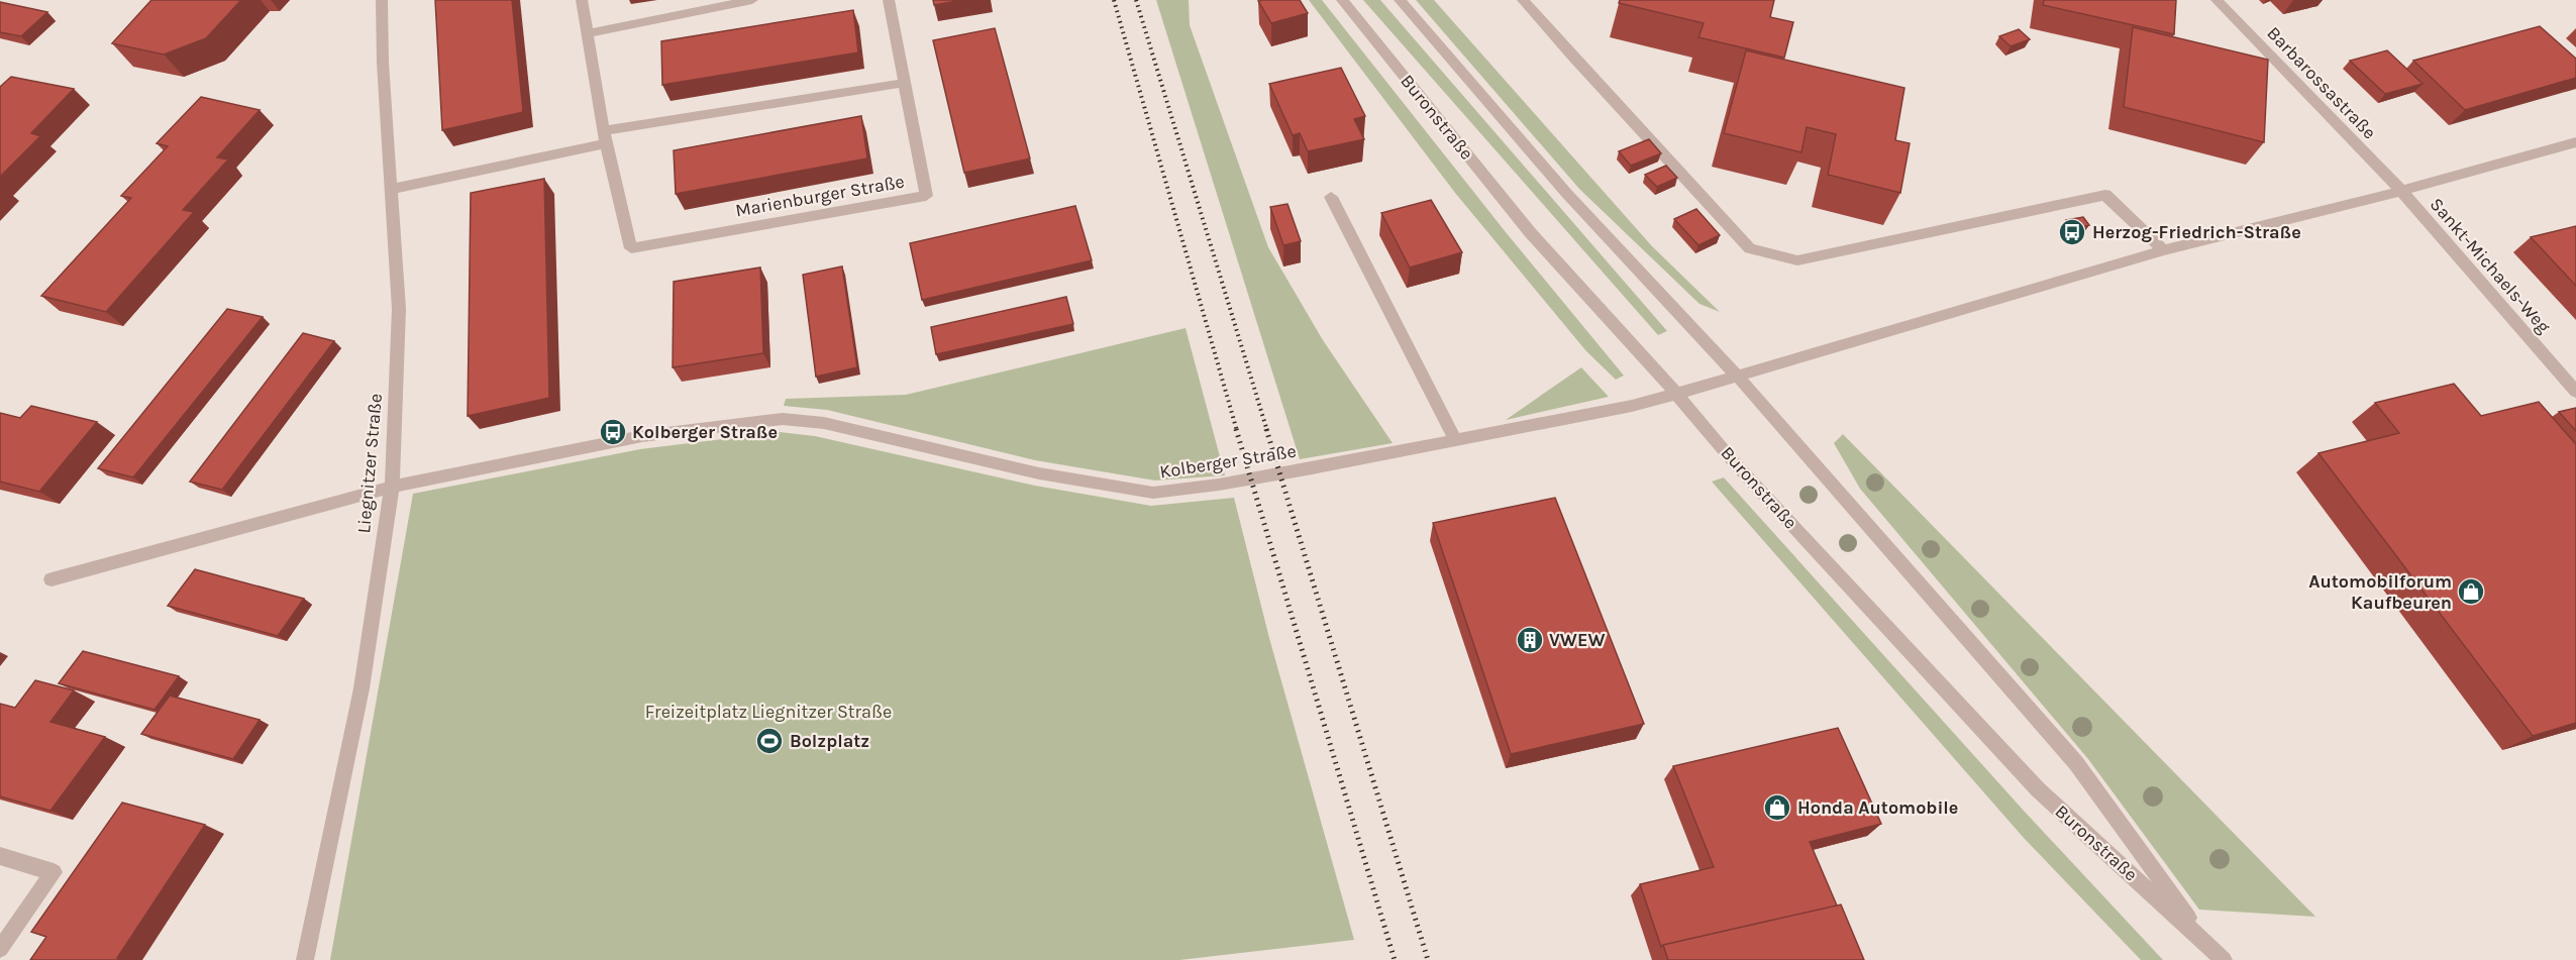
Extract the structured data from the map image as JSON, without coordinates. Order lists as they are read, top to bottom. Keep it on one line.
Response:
{"streets":{"street":["Barbarossastraße","Buronstraße","Marienburger Straße","Sankt-Michaels-Weg","Kolberger Straße","Liegnitzer Straße"]},"crossings":[["Barbarossastraße","Sankt-Michaels-Weg"],["Buronstraße","Kolberger Straße"],["Kolberger Straße","Liegnitzer Straße"]],"parks":["Freizeitplatz Liegnitzer Straße"],"places":{"bus stop":["Herzog-Friedrich-Straße","Kolberger Straße"],"shop":["Automobilforum Kaufbeuren","Honda Automobile"],"building":["VWEW"],"sports":["Bolzplatz"]}}
